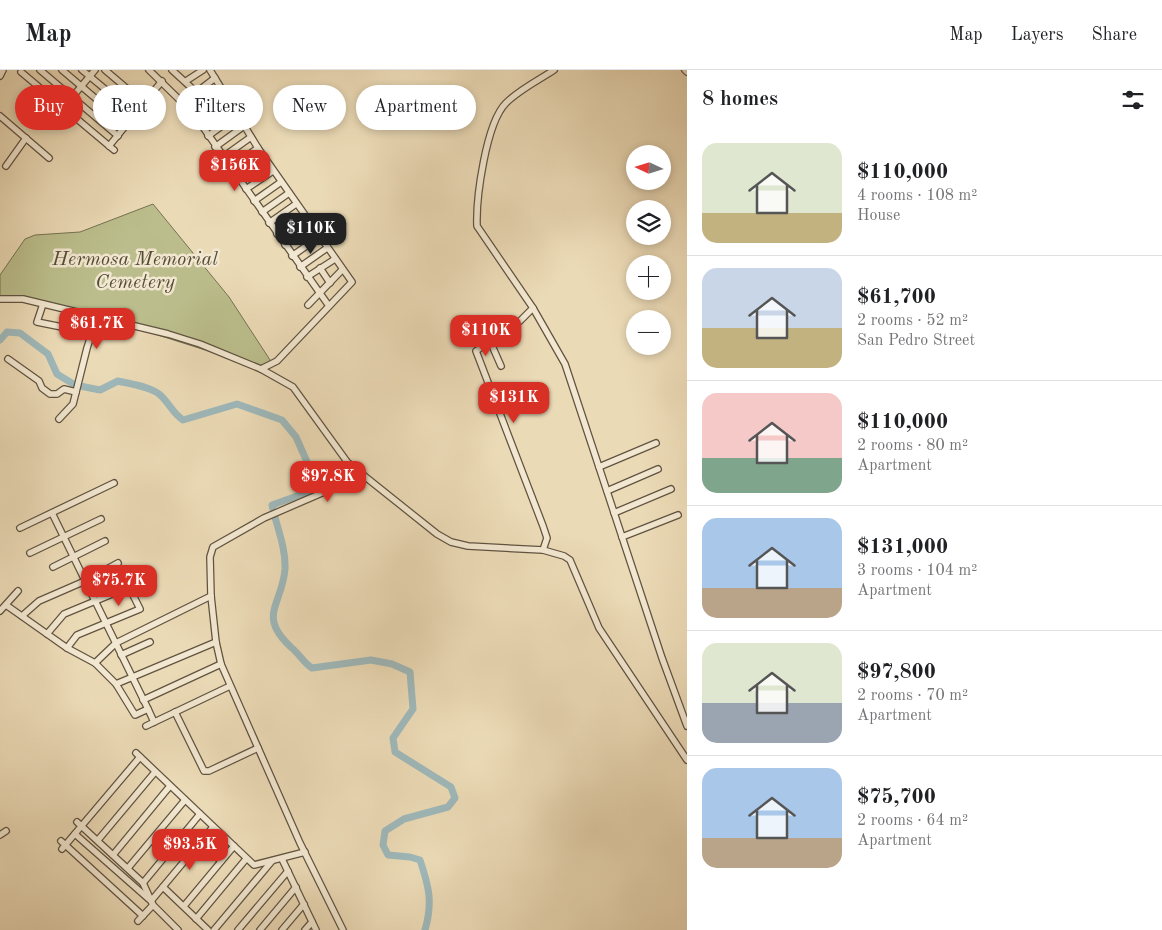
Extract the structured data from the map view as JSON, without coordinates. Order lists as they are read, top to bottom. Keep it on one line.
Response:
{"parks":["Hermosa Memorial Cemetery"],"north":"left","page":{"header":"Map","nav":["Map","Layers","Share"],"heading":"8 homes","chip":["Buy","Rent","Filters","New","Apartment"],"list":[{"name":"$110,000","note":"4 rooms · 108 m² · House"},{"name":"$61,700","note":"2 rooms · 52 m² · San Pedro Street"},{"name":"$110,000","note":"2 rooms · 80 m² · Apartment"},{"name":"$131,000","note":"3 rooms · 104 m² · Apartment"},{"name":"$97,800","note":"2 rooms · 70 m² · Apartment"},{"name":"$75,700","note":"2 rooms · 64 m² · Apartment"}],"map_buttons":["+","−"],"price":["$156K","$110K","$61.7K","$110K","$131K","$97.8K","$75.7K","$93.5K"]}}
